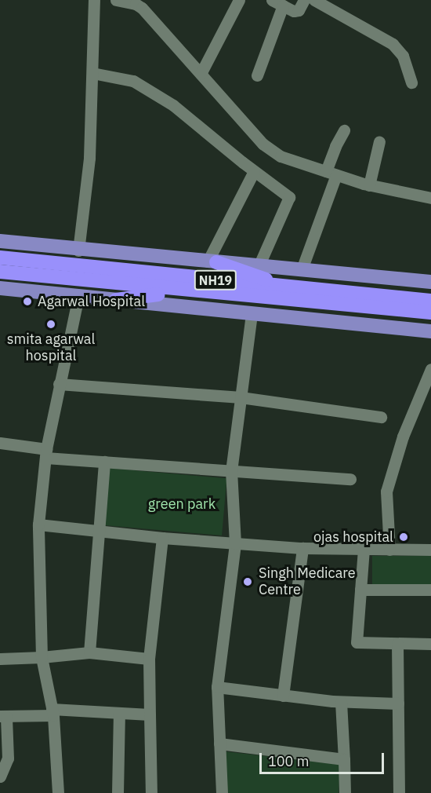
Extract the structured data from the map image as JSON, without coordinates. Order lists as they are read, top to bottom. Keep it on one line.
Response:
{"streets":{"highway":["NH19"]},"parks":["green park"],"places":["Agarwal Hospital","smita agarwal hospital","ojas hospital","Singh Medicare Centre"],"scale_bar":"100 m"}
